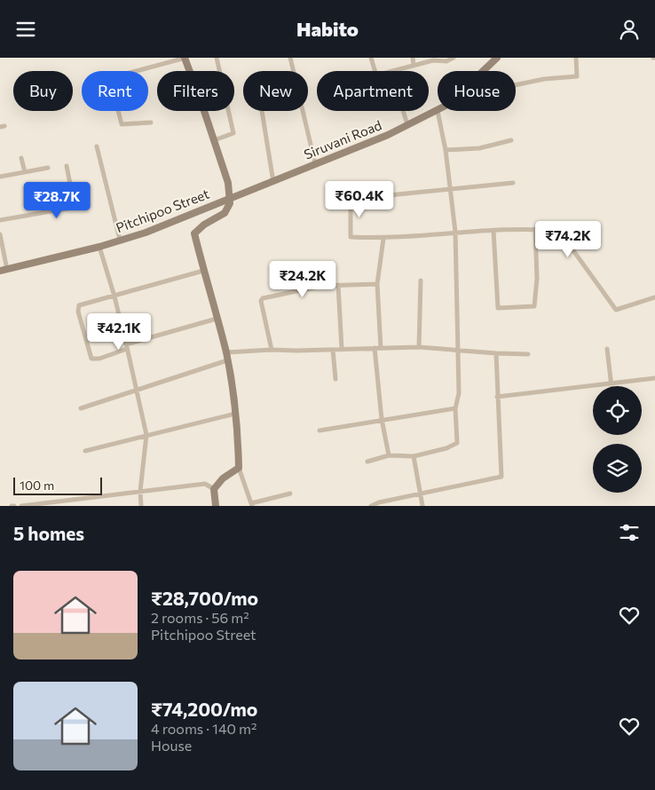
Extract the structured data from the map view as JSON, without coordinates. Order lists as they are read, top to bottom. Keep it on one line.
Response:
{"streets":{"street":["Siruvani Road","Pitchipoo Street"]},"crossings":[["Siruvani Road","Pitchipoo Street"]],"scale_bar":"100 m","page":{"header":"Habito","chip":["Buy","Rent","Filters","New","Apartment","House"],"price":["₹60.4K","₹28.7K","₹74.2K","₹24.2K","₹42.1K"],"scale":"100 m","heading":"5 homes","list":[{"name":"₹28,700/mo","note":"2 rooms · 56 m² · Pitchipoo Street"},{"name":"₹74,200/mo","note":"4 rooms · 140 m² · House"}]}}
